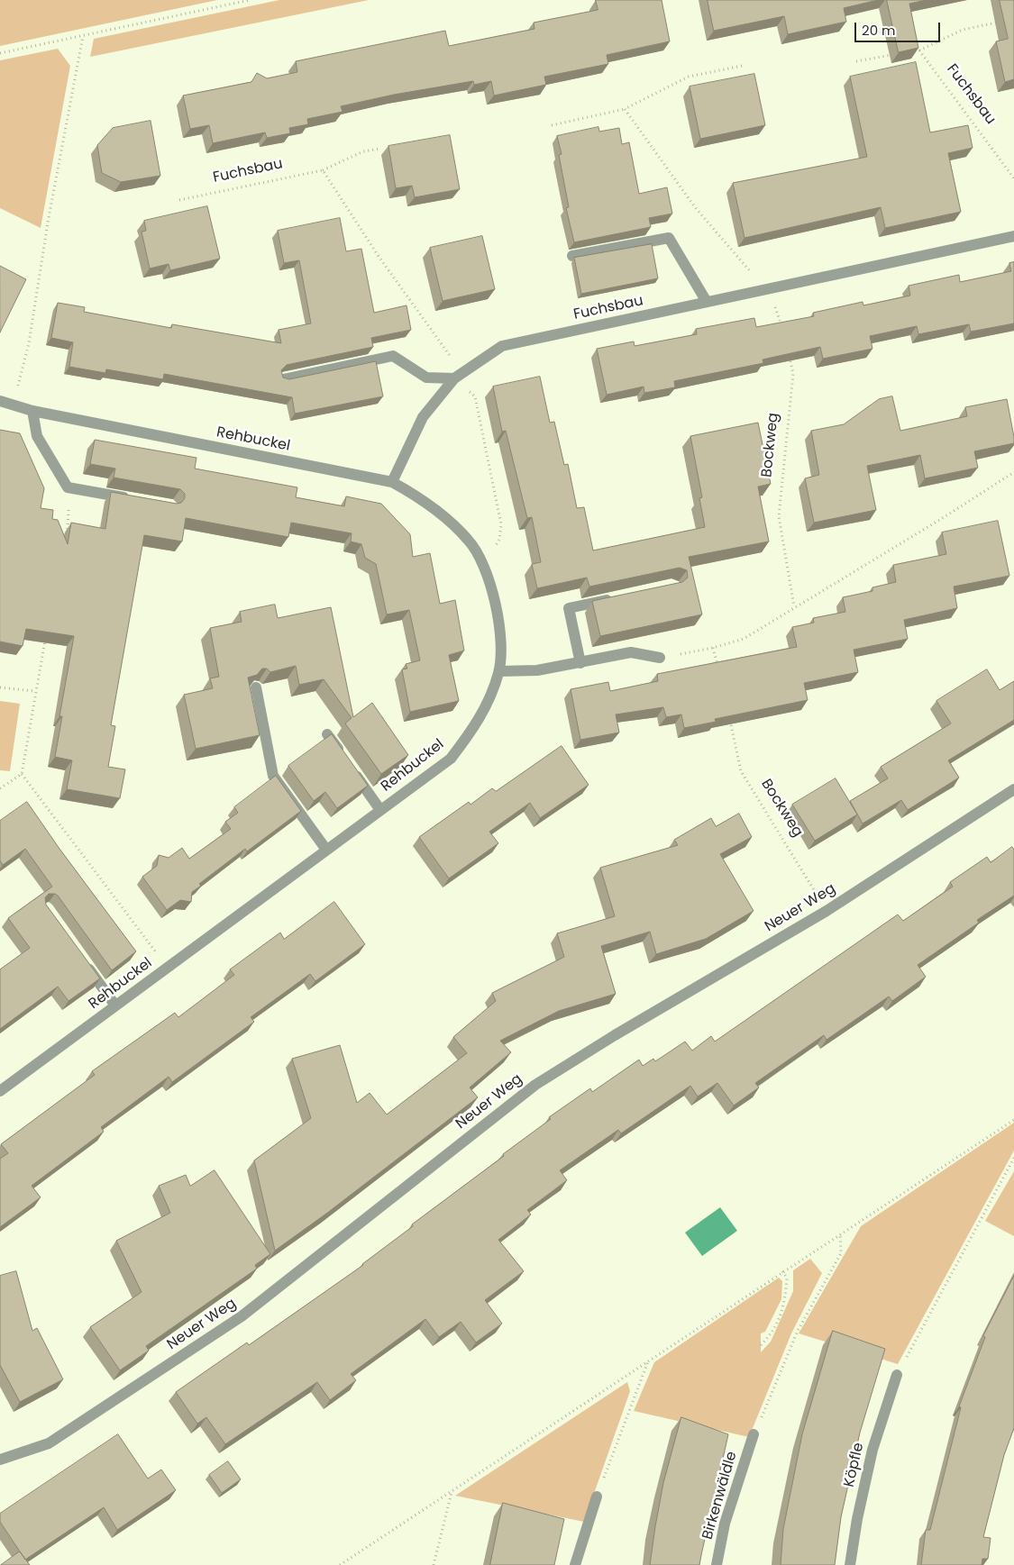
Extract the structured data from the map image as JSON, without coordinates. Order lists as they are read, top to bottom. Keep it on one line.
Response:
{"streets":{"street":["Fuchsbau","Rehbuckel","Neuer Weg","Köpfle","Birkenwäldle"],"path":["Bockweg"]},"crossings":[["Fuchsbau","Rehbuckel"]],"scale_bar":"20 m"}
